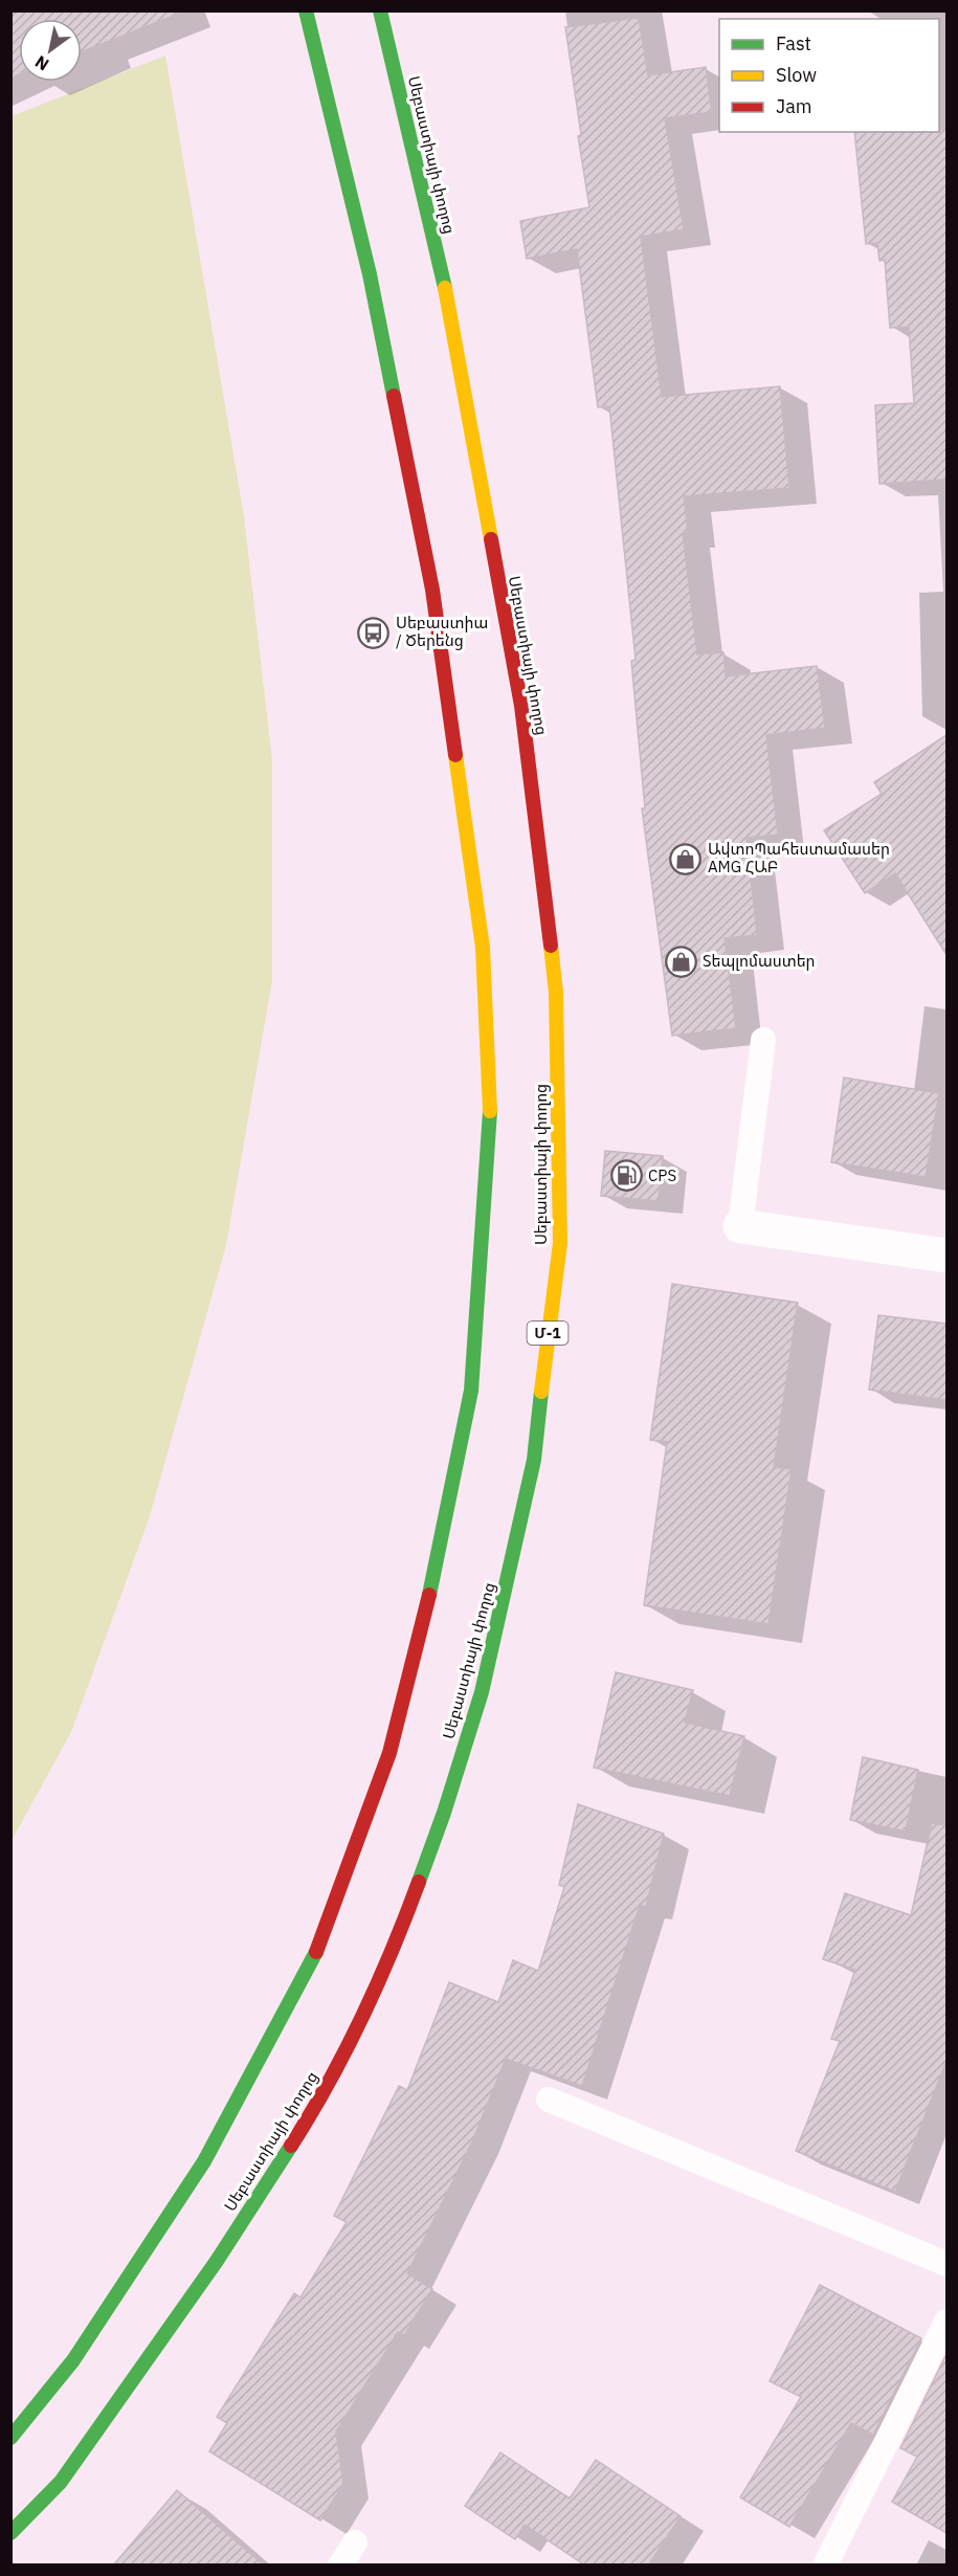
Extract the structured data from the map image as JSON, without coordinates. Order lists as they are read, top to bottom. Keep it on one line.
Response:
{"streets":{"main road":["Սեբաստիայի փողոց","Մ-1"]},"places":{"bus stop":["Սեբաստիա / Ծերենց"],"shop":["ԱվտոՊահեստամասեր AMG ՀԱԲ","Տեպլոմաստեր"],"fuel station":["CPS"]},"legend":["Fast","Slow","Jam"],"north":"bottom left"}
